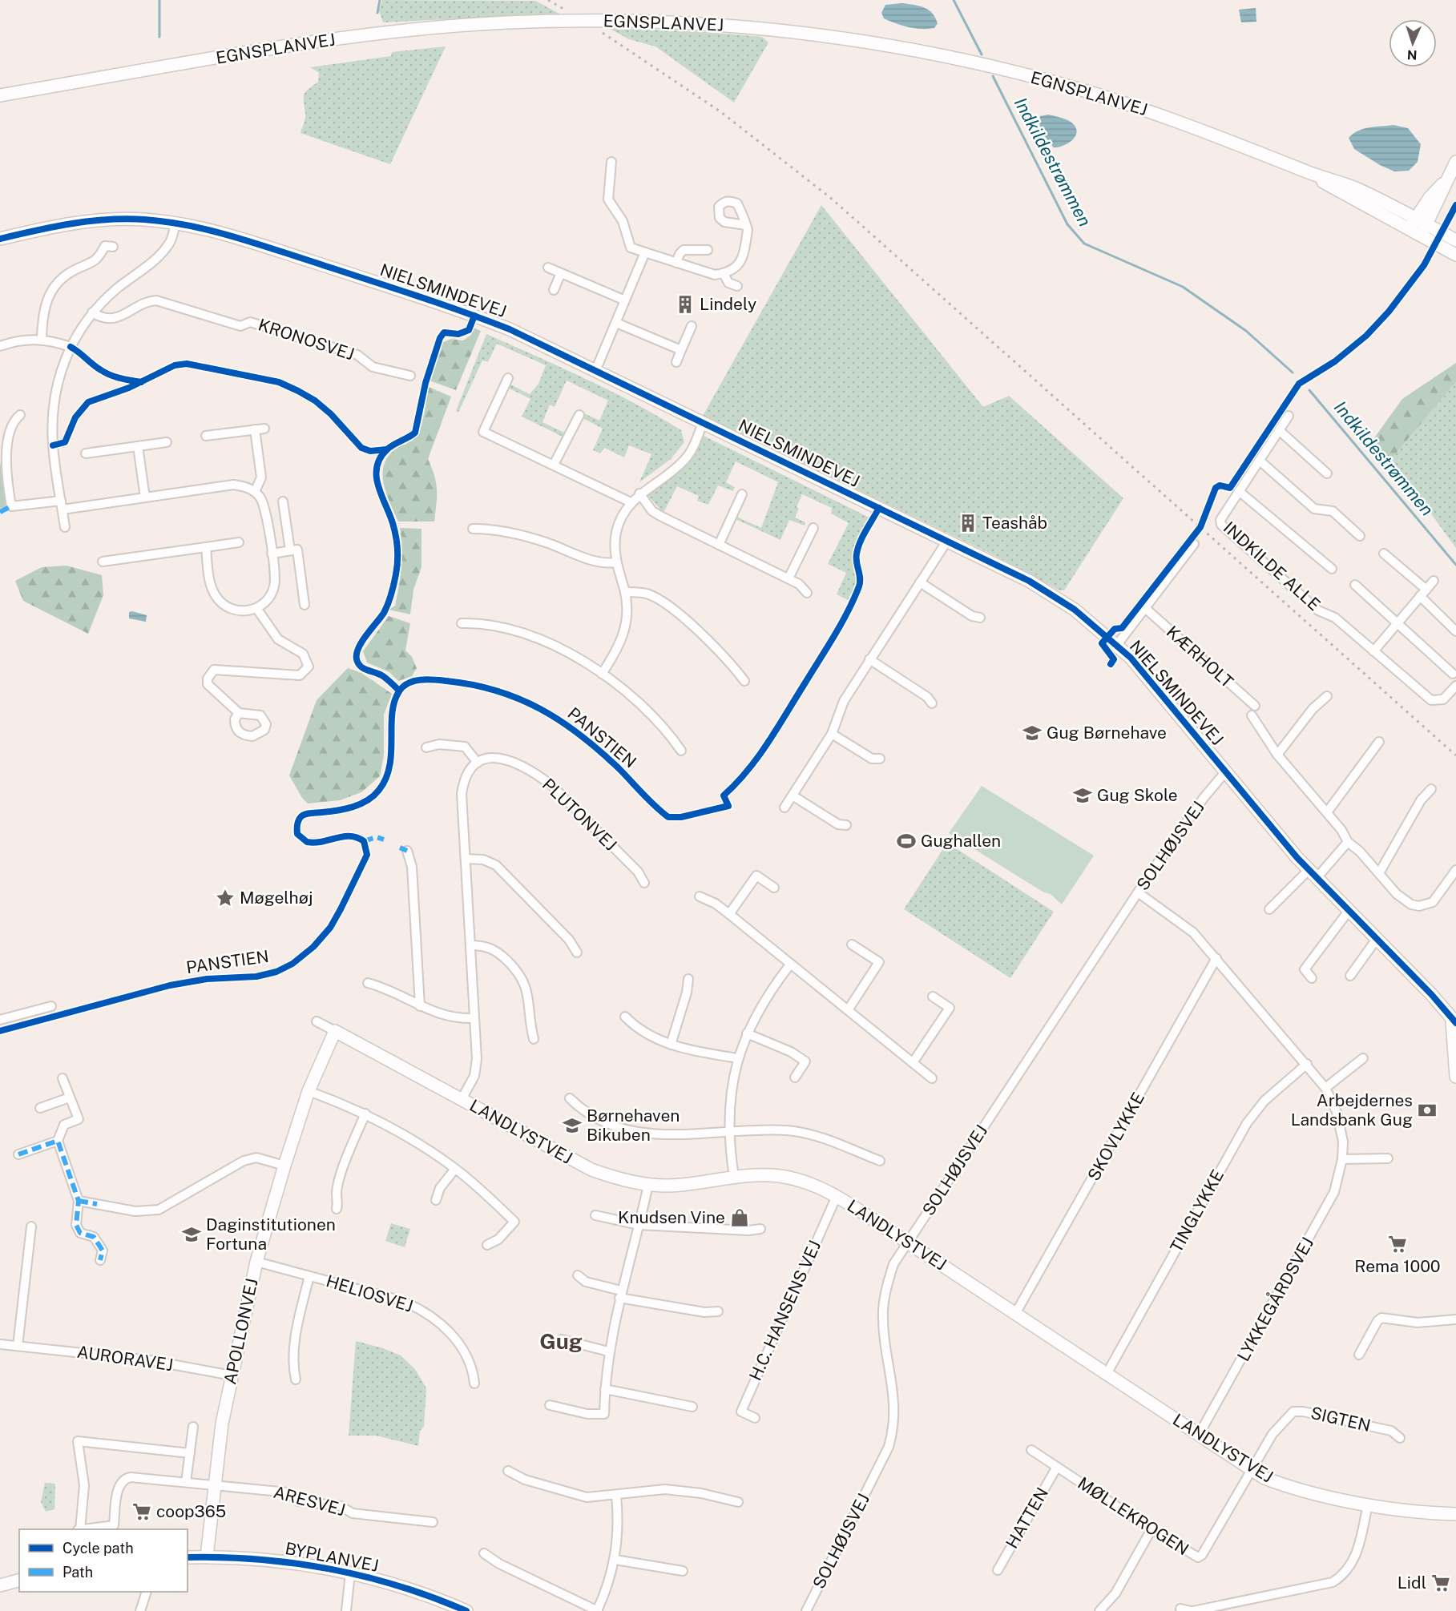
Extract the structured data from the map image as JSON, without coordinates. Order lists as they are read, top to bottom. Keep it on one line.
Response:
{"streets":{"street":["EGNSPLANVEJ","NIELSMINDEVEJ","KRONOSVEJ","INDKILDE ALLE","KÆRHOLT","PLUTONVEJ","SOLHØJSVEJ","LANDLYSTVEJ","SKOVLYKKE","TINGLYKKE","HELIOSVEJ","LYKKEGÅRDSVEJ","H.C. HANSENS VEJ","APOLLONVEJ","AURORAVEJ","SIGTEN","ARESVEJ","MØLLEKROGEN","HATTEN","BYPLANVEJ"],"cycle path":["PANSTIEN"]},"crossings":[["NIELSMINDEVEJ","SOLHØJSVEJ"],["SOLHØJSVEJ","LANDLYSTVEJ"],["SOLHØJSVEJ","LYKKEGÅRDSVEJ"],["LANDLYSTVEJ","SKOVLYKKE"],["LANDLYSTVEJ","TINGLYKKE"],["LANDLYSTVEJ","LYKKEGÅRDSVEJ"],["LANDLYSTVEJ","H.C. HANSENS VEJ"],["LANDLYSTVEJ","APOLLONVEJ"],["LANDLYSTVEJ","SIGTEN"],["LANDLYSTVEJ","MØLLEKROGEN"],["SKOVLYKKE","LYKKEGÅRDSVEJ"],["TINGLYKKE","LYKKEGÅRDSVEJ"],["HELIOSVEJ","APOLLONVEJ"],["APOLLONVEJ","AURORAVEJ"],["APOLLONVEJ","ARESVEJ"],["APOLLONVEJ","BYPLANVEJ"],["SIGTEN","MØLLEKROGEN"],["MØLLEKROGEN","HATTEN"]],"districts":["Gug"],"water":["Indkildestrømmen"],"places":{"building":["Lindely","Teashåb"],"school or university":["Gug Børnehave","Gug Skole","Børnehaven Bikuben","Daginstitutionen Fortuna"],"sports":["Gughallen"],"place":["Møgelhøj"],"bank":["Arbejdernes Landsbank Gug"],"shop":["Knudsen Vine"],"supermarket":["Rema 1000","coop365","Lidl"]},"legend":["Cycle path","Path"],"north":"bottom"}
